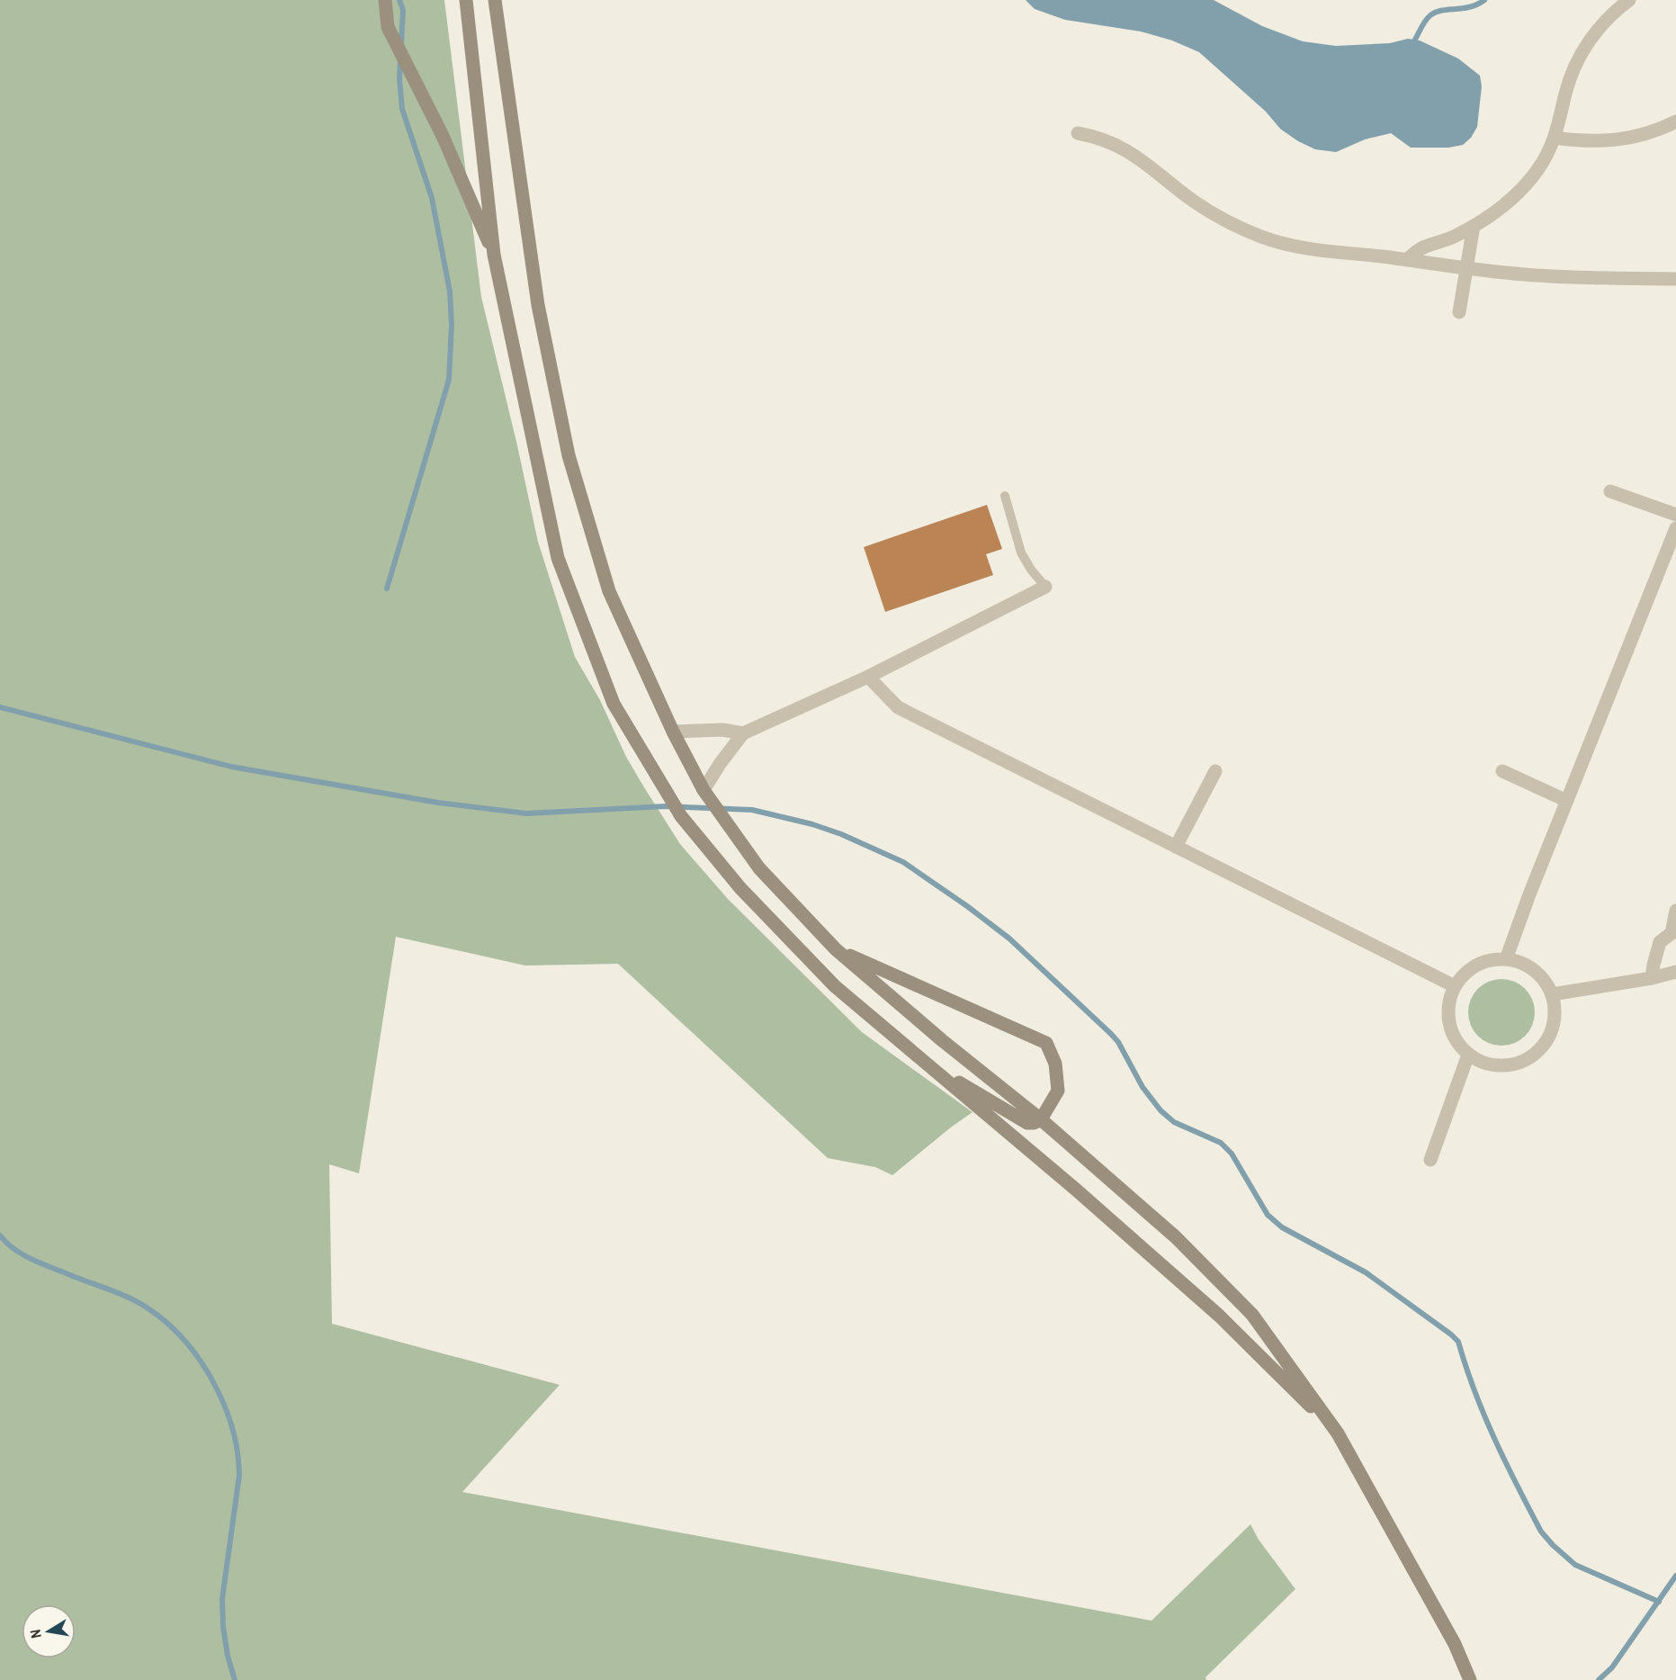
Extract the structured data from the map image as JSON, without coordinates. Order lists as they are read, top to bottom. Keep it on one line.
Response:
{"north":"left"}
